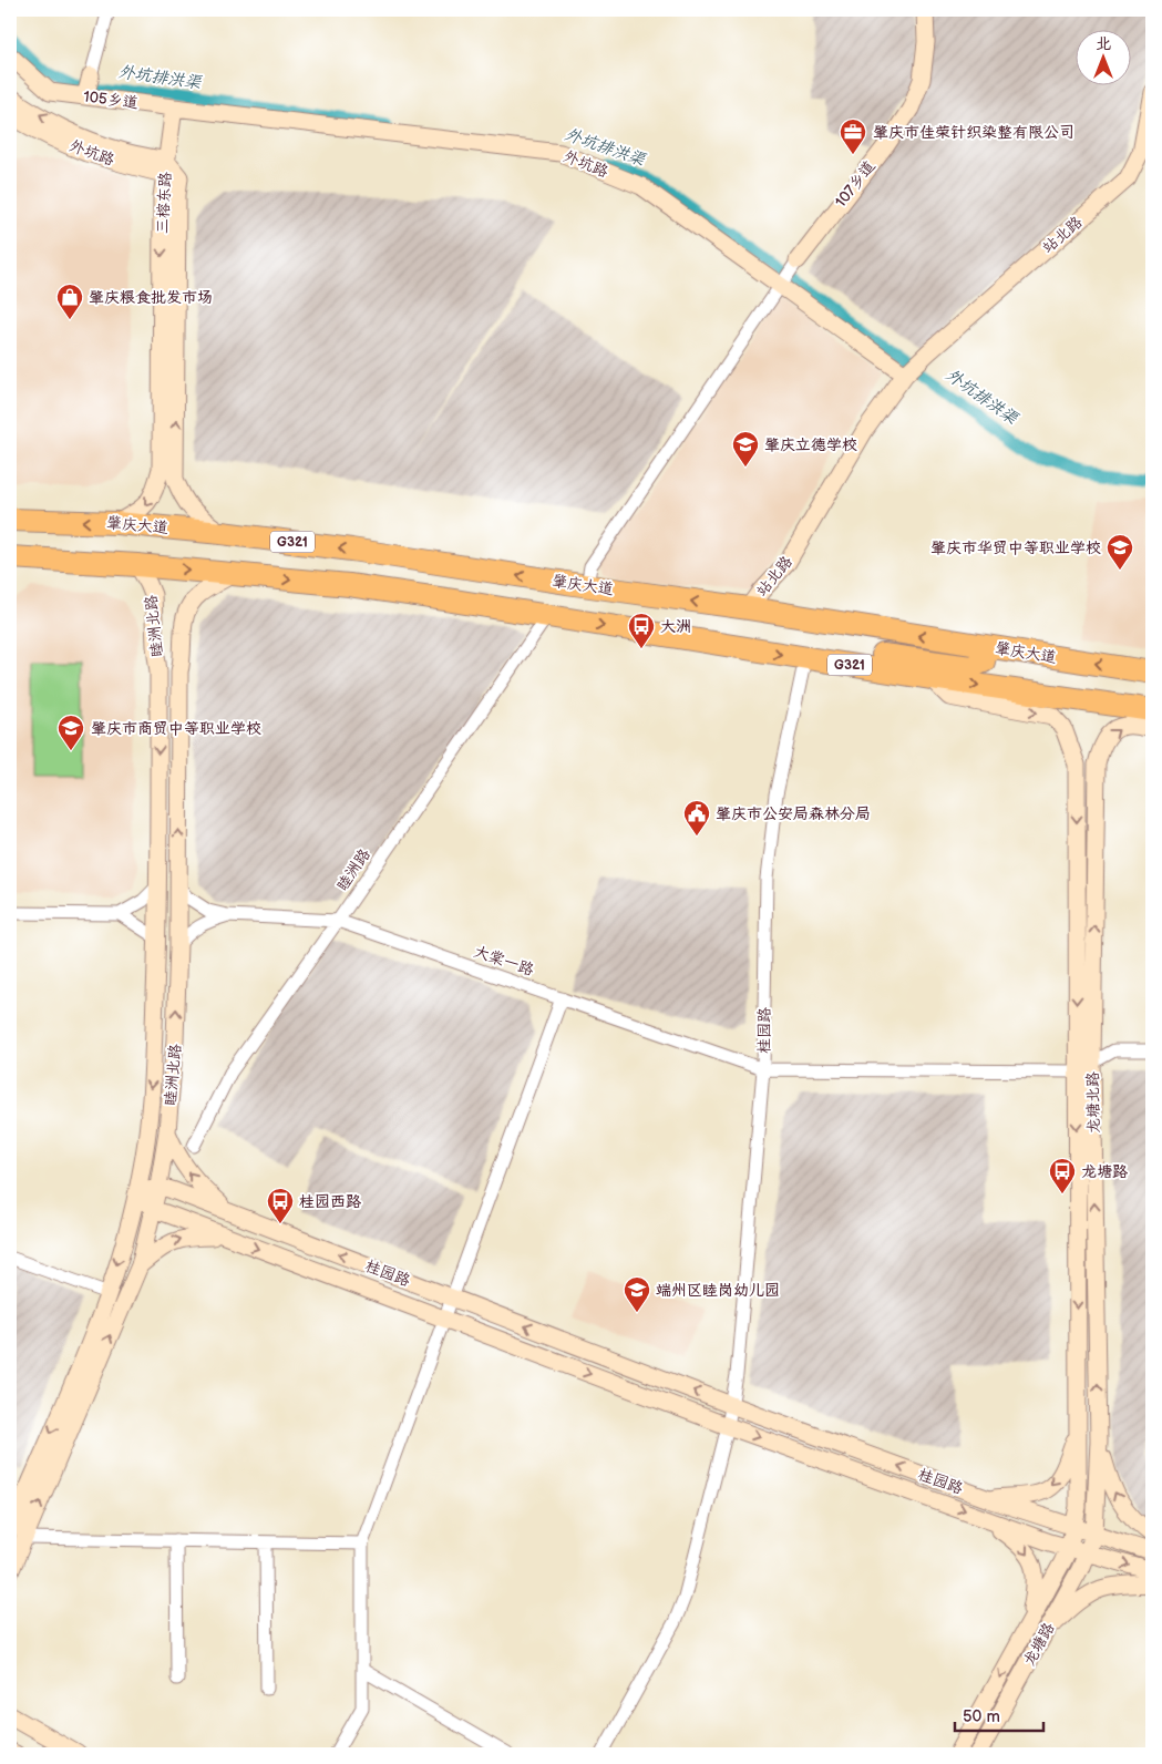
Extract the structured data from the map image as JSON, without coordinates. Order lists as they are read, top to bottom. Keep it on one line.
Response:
{"streets":{"highway":["肇庆大道","G321"],"street":["105乡道","外坑路","107乡道","三榕东路","站北路","睦洲北路","睦洲路","大棠一路","桂园路","龙塘北路","龙塘路"]},"crossings":[["105乡道","外坑路"],["外坑路","三榕东路"],["外坑路","站北路"],["三榕东路","肇庆大道"],["站北路","肇庆大道"],["G321","睦洲北路"],["G321","睦洲路"],["G321","桂园路"],["G321","龙塘北路"],["睦洲北路","桂园路"],["睦洲路","大棠一路"],["大棠一路","桂园路"],["大棠一路","龙塘北路"],["桂园路","龙塘北路"],["桂园路","龙塘路"],["龙塘北路","龙塘路"]],"water":["外坑排洪渠"],"places":{"office":["肇庆市佳荣针织染整有限公司"],"shop":["肇庆粮食批发市场"],"school or university":["肇庆立德学校","肇庆市华贸中等职业学校","肇庆市商贸中等职业学校","端州区睦岗幼儿园"],"bus stop":["大洲","龙塘路","桂园西路"],"public building":["肇庆市公安局森林分局"]},"scale_bar":"50 m","north":"top"}
